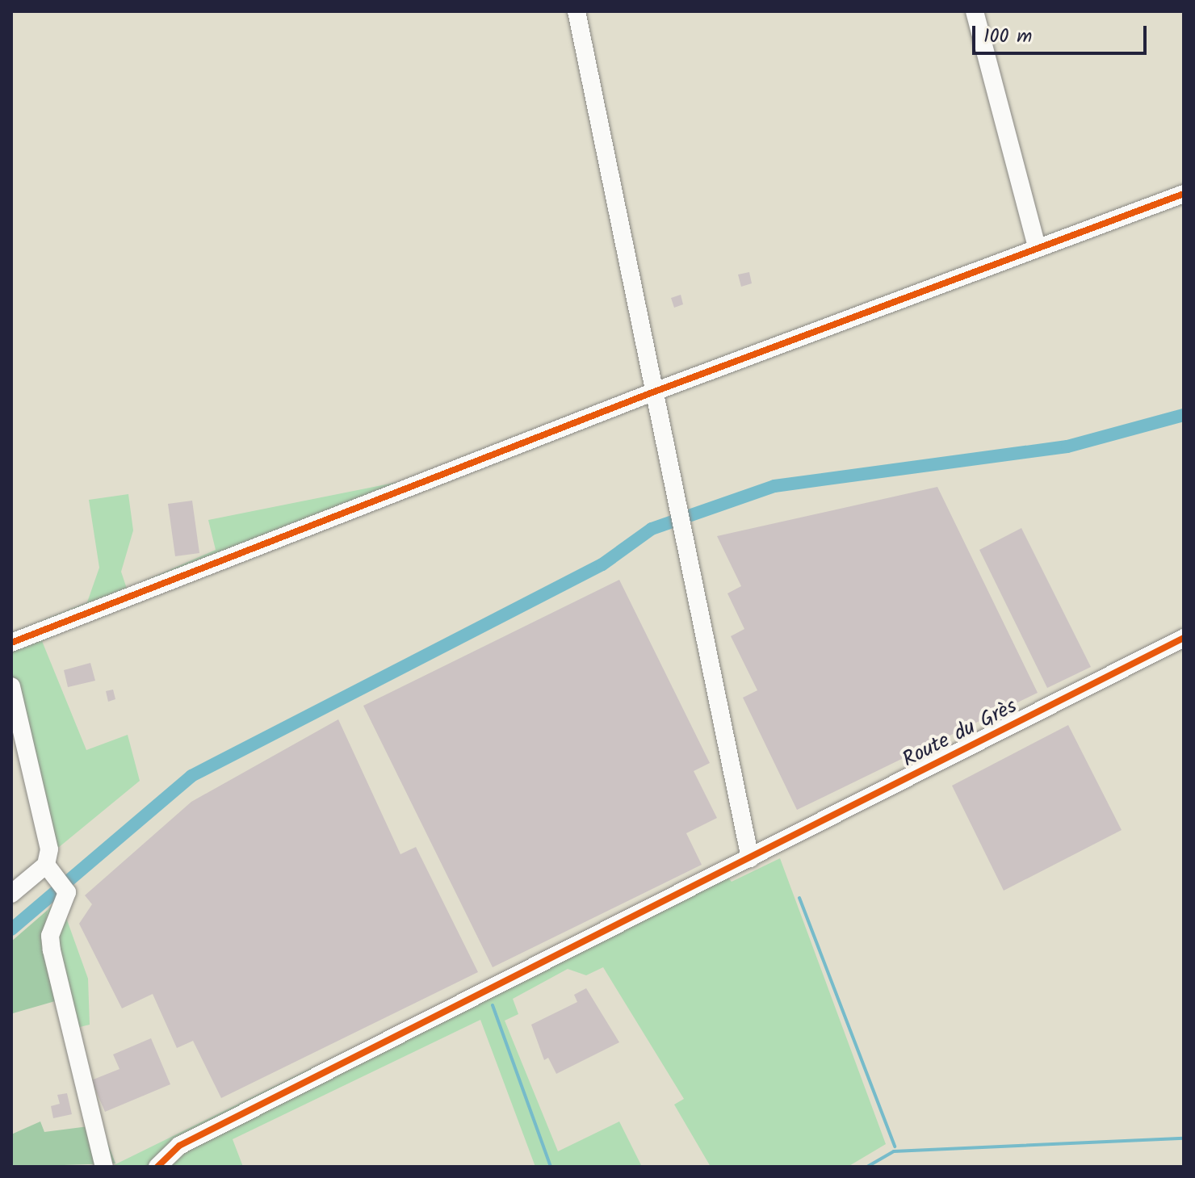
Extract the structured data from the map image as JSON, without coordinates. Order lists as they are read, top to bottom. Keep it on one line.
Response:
{"streets":{"street":["Route du Grès"]},"scale_bar":"100 m"}
